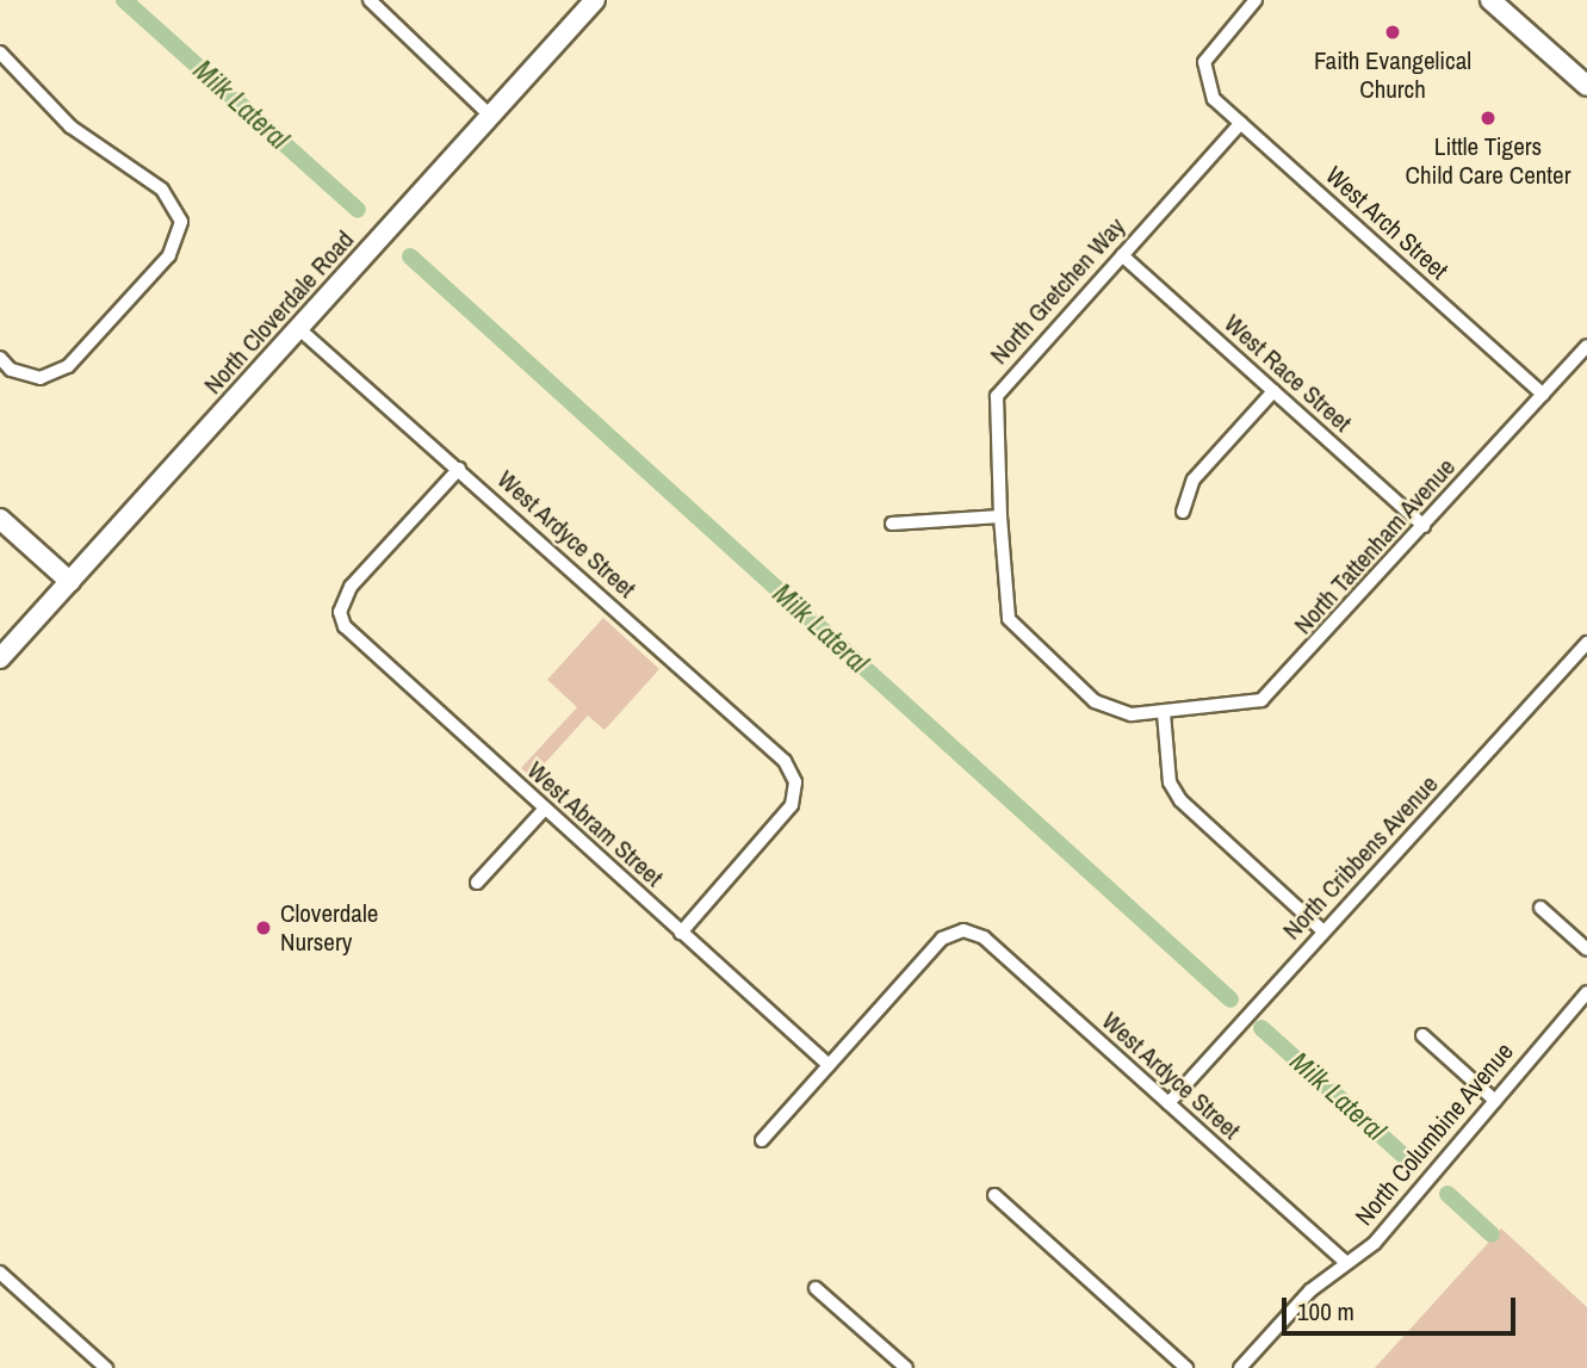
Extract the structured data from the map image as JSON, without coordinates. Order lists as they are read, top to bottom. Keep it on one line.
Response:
{"streets":{"main road":["North Cloverdale Road"],"street":["West Arch Street","North Gretchen Way","West Race Street","West Ardyce Street","North Tattenham Avenue","West Abram Street","North Cribbens Avenue","North Columbine Avenue"]},"crossings":[["West Arch Street","North Gretchen Way"],["West Arch Street","North Tattenham Avenue"],["North Gretchen Way","West Race Street"],["North Gretchen Way","North Tattenham Avenue"],["North Cloverdale Road","West Ardyce Street"],["West Race Street","North Tattenham Avenue"],["West Ardyce Street","West Abram Street"],["West Ardyce Street","North Cribbens Avenue"],["West Ardyce Street","North Columbine Avenue"]],"water":["Milk Lateral"],"places":["Faith Evangelical Church","Little Tigers Child Care Center","Cloverdale Nursery"],"scale_bar":"100 m"}
